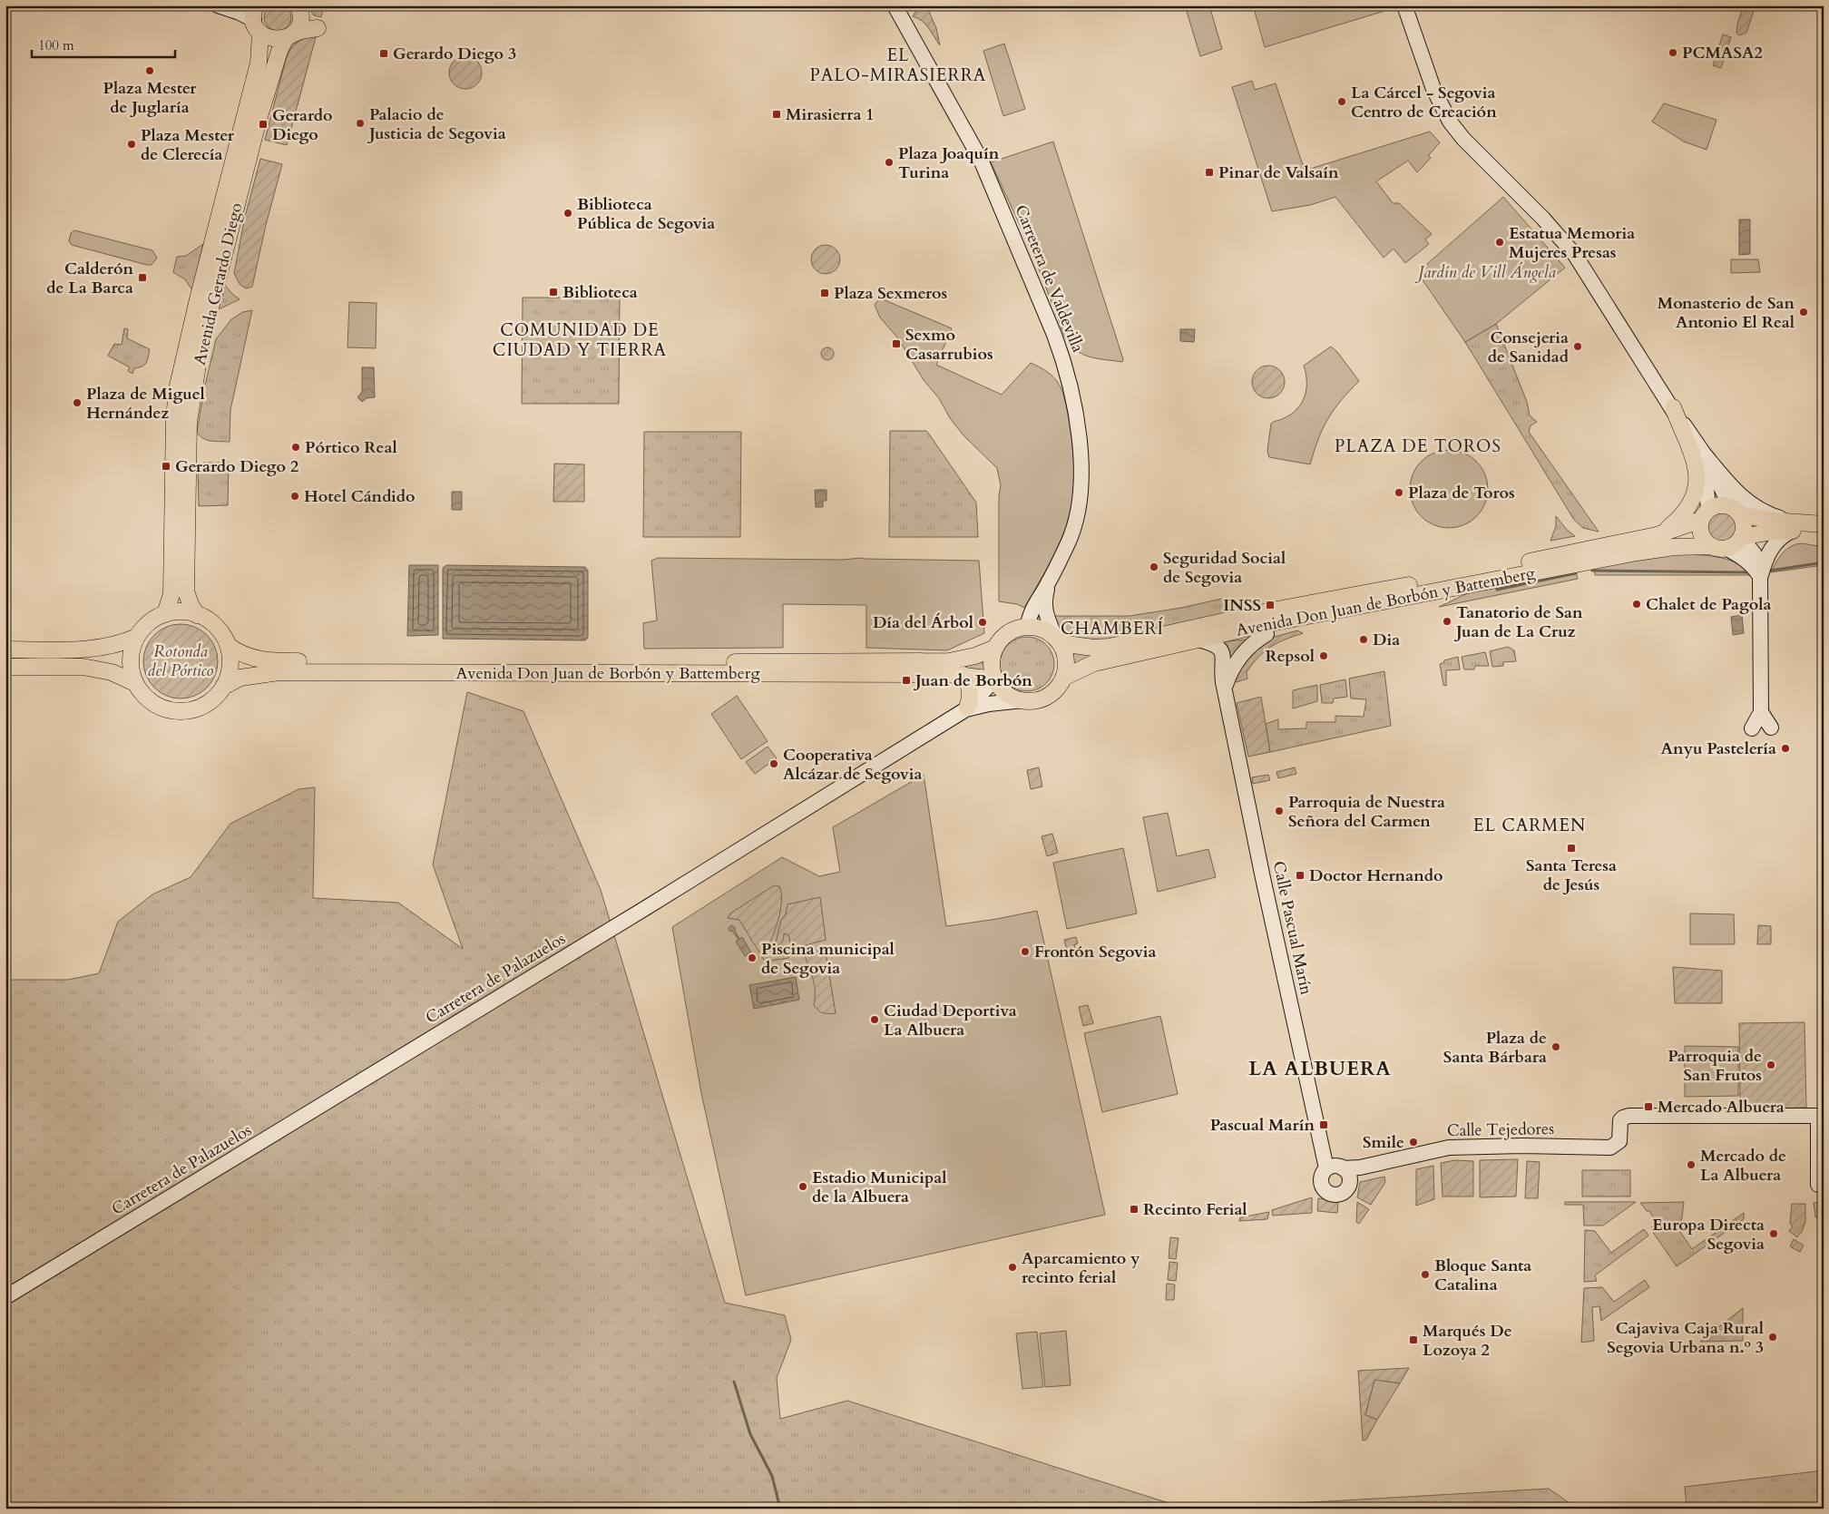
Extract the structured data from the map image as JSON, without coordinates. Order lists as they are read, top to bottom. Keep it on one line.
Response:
{"streets":{"main road":["Avenida Gerardo Diego","Avenida Don Juan de Borbón y Battemberg"],"street":["Carretera de Valdevilla","Calle Pascual Marín","Carretera de Palazuelos","Calle Tejedores"]},"crossings":[["Carretera de Valdevilla","Avenida Don Juan de Borbón y Battemberg"],["Carretera de Valdevilla","Carretera de Palazuelos"],["Avenida Gerardo Diego","Avenida Don Juan de Borbón y Battemberg"],["Avenida Don Juan de Borbón y Battemberg","Calle Pascual Marín"],["Avenida Don Juan de Borbón y Battemberg","Carretera de Palazuelos"],["Calle Pascual Marín","Calle Tejedores"]],"districts":["EL PALO-MIRASIERRA","COMUNIDAD DE CIUDAD Y TIERRA","PLAZA DE TOROS","CHAMBERÍ","EL CARMEN","LA ALBUERA"],"parks":["Jardín de Vill Ángela","Rotonda del Pórtico"],"places":{"other":["PCMASA2","Plaza Mester de Juglaría","La Cárcel - Segovia Centro de Creación","Palacio de Justicia de Segovia","Plaza Mester de Clerecía","Plaza Joaquín Turina","Biblioteca Pública de Segovia","Estatua Memoria Mujeres Presas","Monasterio de San Antonio El Real","Consejeria de Sanidad","Plaza de Miguel Hernández","Pórtico Real","Plaza de Toros","Hotel Cándido","Seguridad Social de Segovia","Chalet de Pagola","Tanatorio de San Juan de La Cruz","Día del Árbol","Dia","Repsol","Anyu Pastelería","Cooperativa Alcázar de Segovia","Parroquia de Nuestra Señora del Carmen","Frontón Segovia","Piscina municipal de Segovia","Ciudad Deportiva La Albuera","Plaza de Santa Bárbara","Parroquia de San Frutos","Smile","Mercado de La Albuera","Estadio Municipal de la Albuera","Europa Directa Segovia","Aparcamiento y recinto ferial","Bloque Santa Catalina","Cajaviva Caja Rural Segovia Urbana n.º 3"],"transit":["Gerardo Diego 3","Mirasierra 1","Gerardo Diego","Pinar de Valsaín","Calderón de La Barca","Biblioteca","Plaza Sexmeros","Sexmo Casarrubios","Gerardo Diego 2","INSS","Juan de Borbón","Santa Teresa de Jesús","Doctor Hernando","Mercado Albuera","Pascual Marín","Recinto Ferial","Marqués De Lozoya 2"]},"scale_bar":"100 m"}
